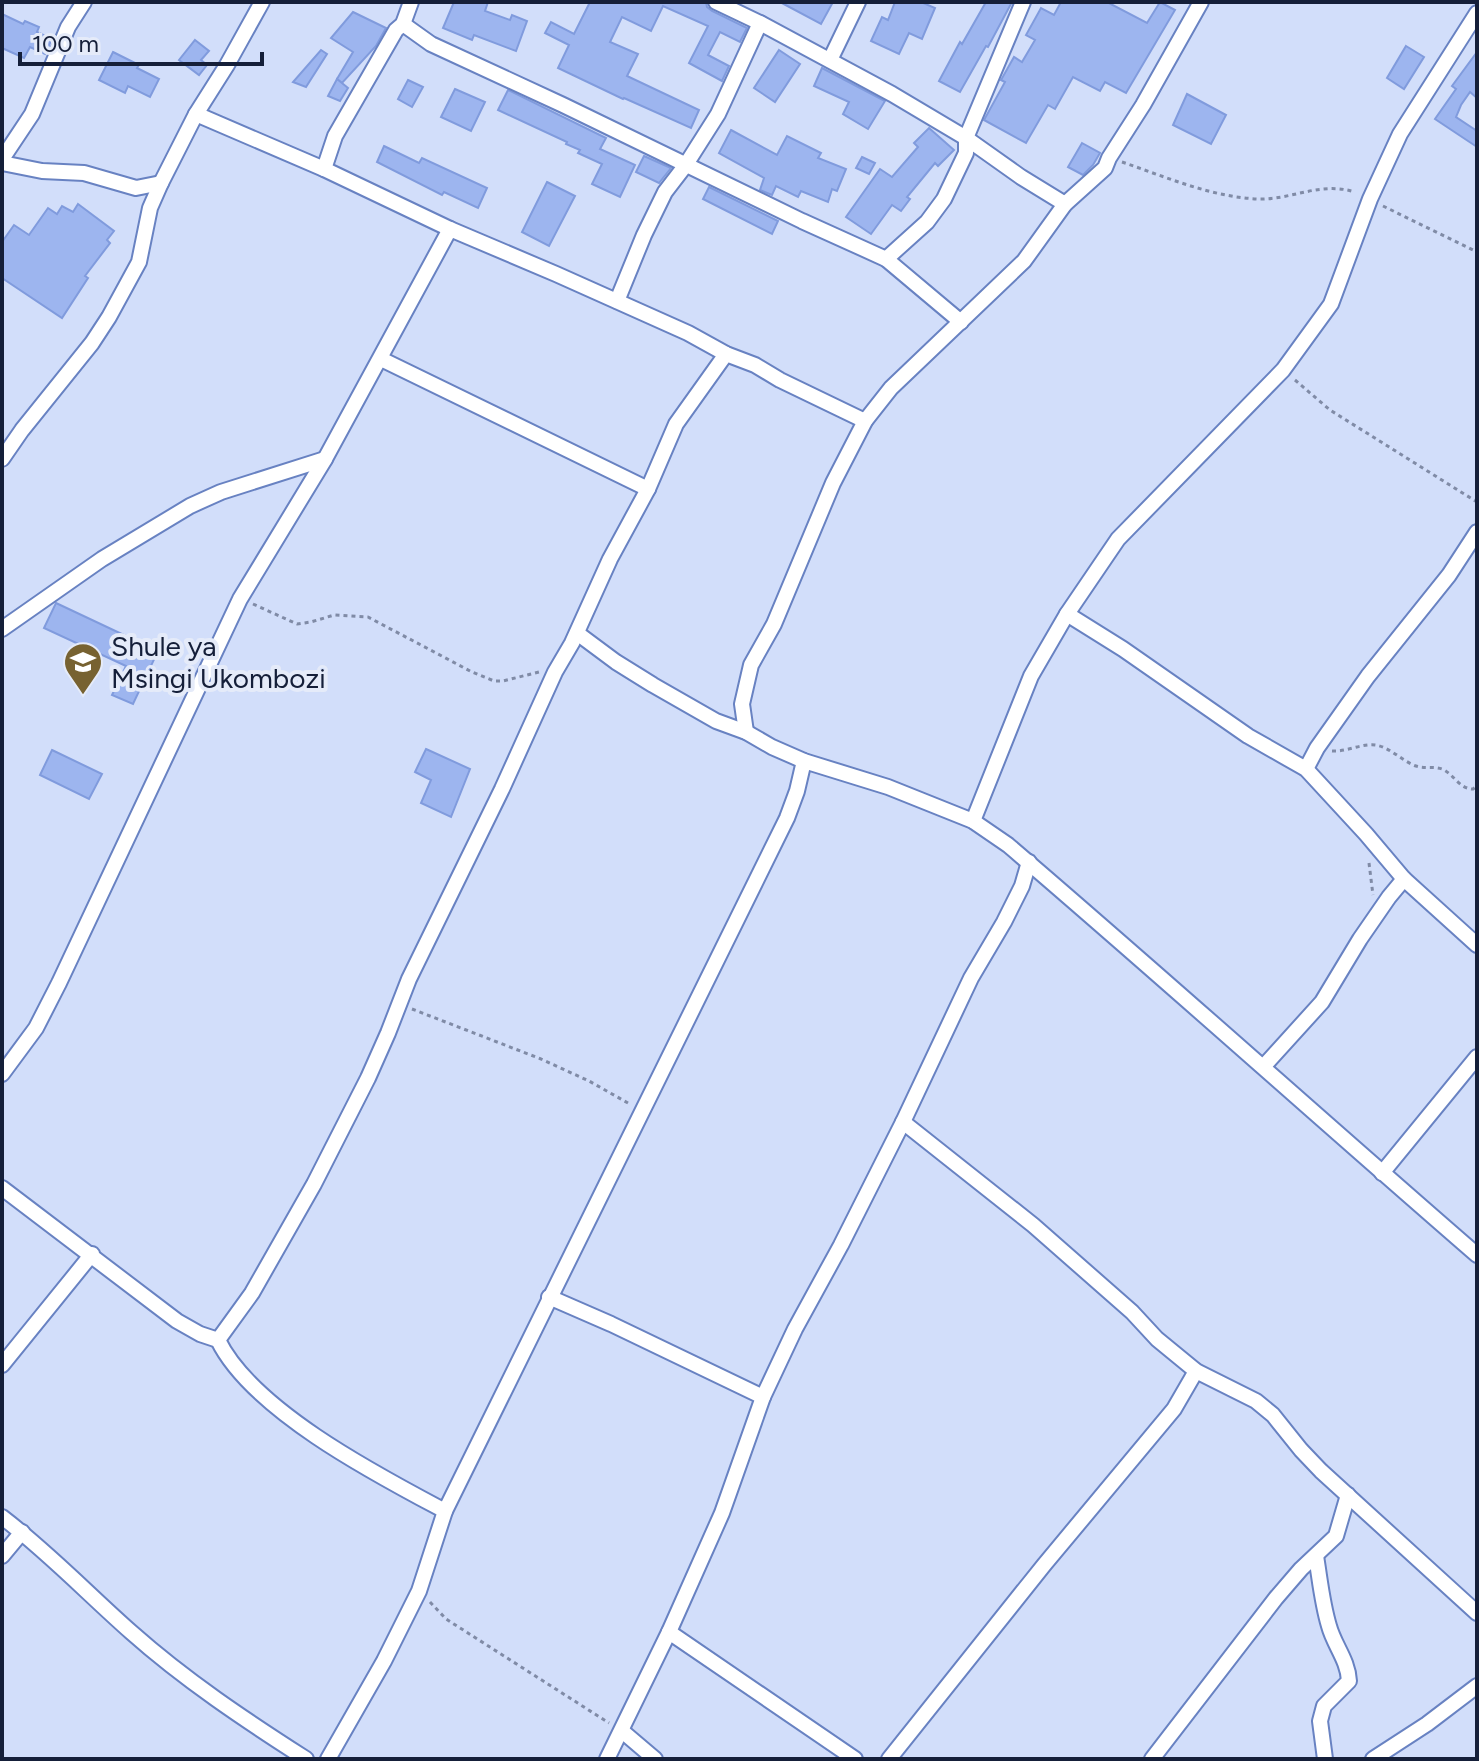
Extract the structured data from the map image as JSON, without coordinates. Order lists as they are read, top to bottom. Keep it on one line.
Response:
{"places":{"school or university":["Shule ya Msingi Ukombozi"]},"scale_bar":"100 m"}
